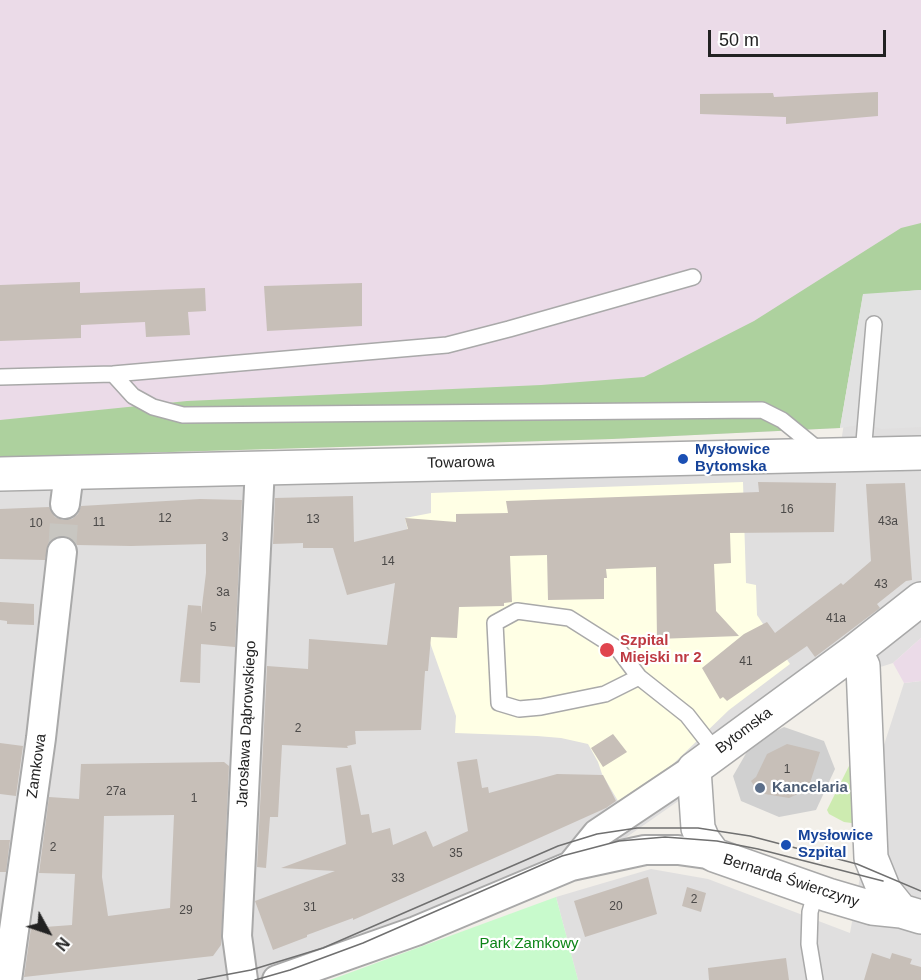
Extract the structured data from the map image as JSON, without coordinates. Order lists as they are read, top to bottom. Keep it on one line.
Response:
{"streets":{"street":["Towarowa","Jarosława Dąbrowskiego","Bytomska","Zamkowa","Bernarda Świerczyny"]},"crossings":[["Towarowa","Jarosława Dąbrowskiego"],["Bytomska","Bernarda Świerczyny"]],"parks":["Park Zamkowy"],"places":["Mysłowice Bytomska","Szpital Miejski nr 2","Kancelaria","Mysłowice Szpital"],"house_numbers":["16","12","13","43a","11","10","3","14","43","3a","41a","5","41","2","1","27a","1","2","35","33","2","20","31","29"],"scale_bar":"50 m","north":"bottom right"}
